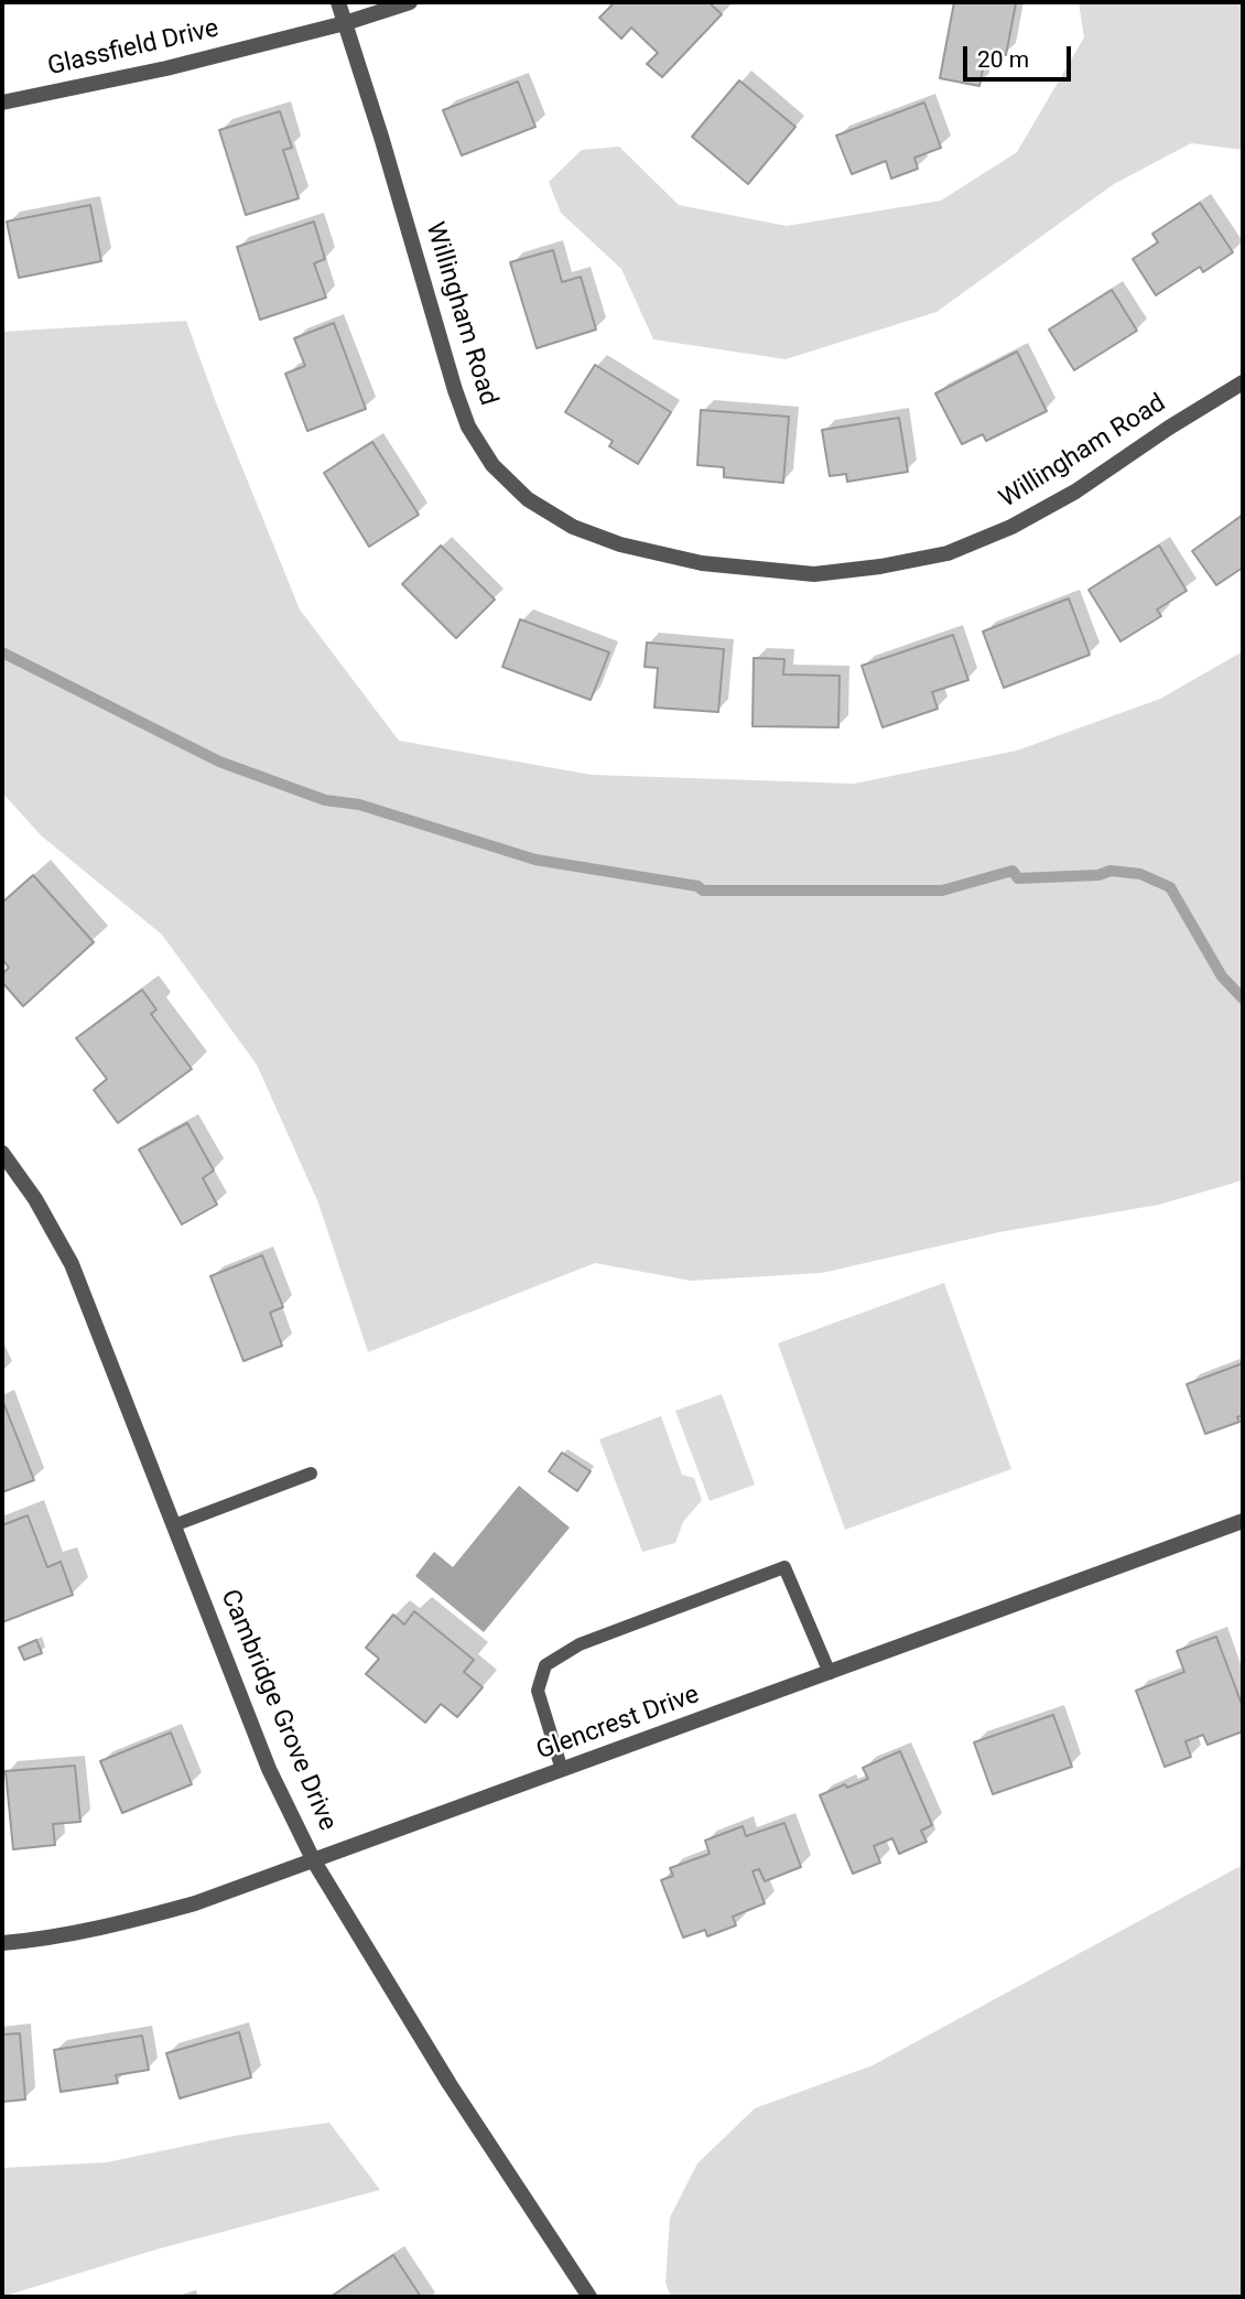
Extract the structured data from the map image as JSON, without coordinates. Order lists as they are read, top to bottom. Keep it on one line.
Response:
{"streets":{"street":["Glassfield Drive","Willingham Road","Cambridge Grove Drive","Glencrest Drive"]},"crossings":[["Glassfield Drive","Willingham Road"],["Cambridge Grove Drive","Glencrest Drive"]],"scale_bar":"20 m"}
